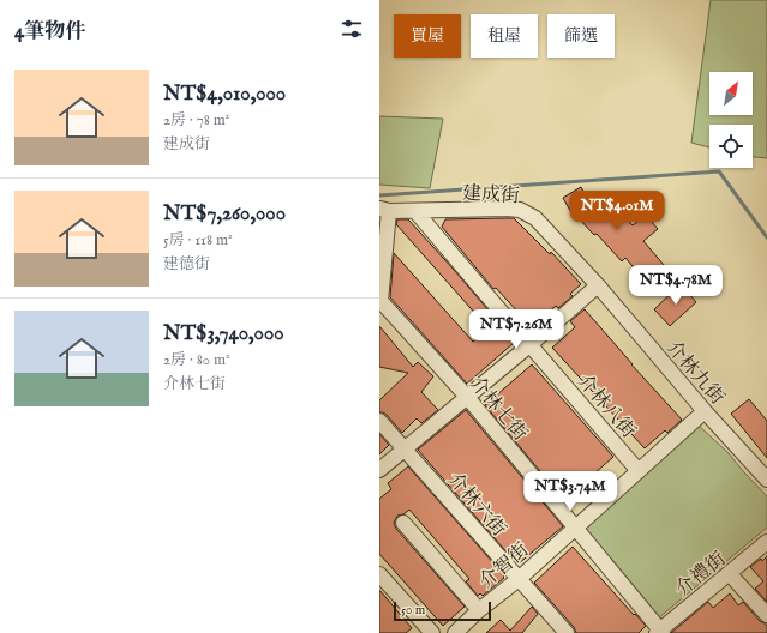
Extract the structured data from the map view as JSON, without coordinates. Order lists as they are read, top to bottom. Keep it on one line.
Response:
{"streets":{"street":["建成街","介林九街","介林八街","介林七街","介林六街","介智街","介禮街"]},"crossings":[["建成街","介林九街"],["建成街","介林八街"],["建成街","介林七街"],["介林九街","介智街"],["介林八街","介智街"],["介林七街","介智街"],["介林七街","介禮街"],["介林六街","介智街"]],"scale_bar":"50 m","north":"top right","page":{"heading":"4筆物件","chip":["買屋","租屋","篩選"],"list":[{"name":"NT$4,010,000","note":"2房 · 78 m² · 建成街"},{"name":"NT$7,260,000","note":"5房 · 118 m² · 建德街"},{"name":"NT$3,740,000","note":"2房 · 80 m² · 介林七街"}],"price":["NT$4.01M","NT$4.78M","NT$7.26M","NT$3.74M"],"scale":"50 m"}}
